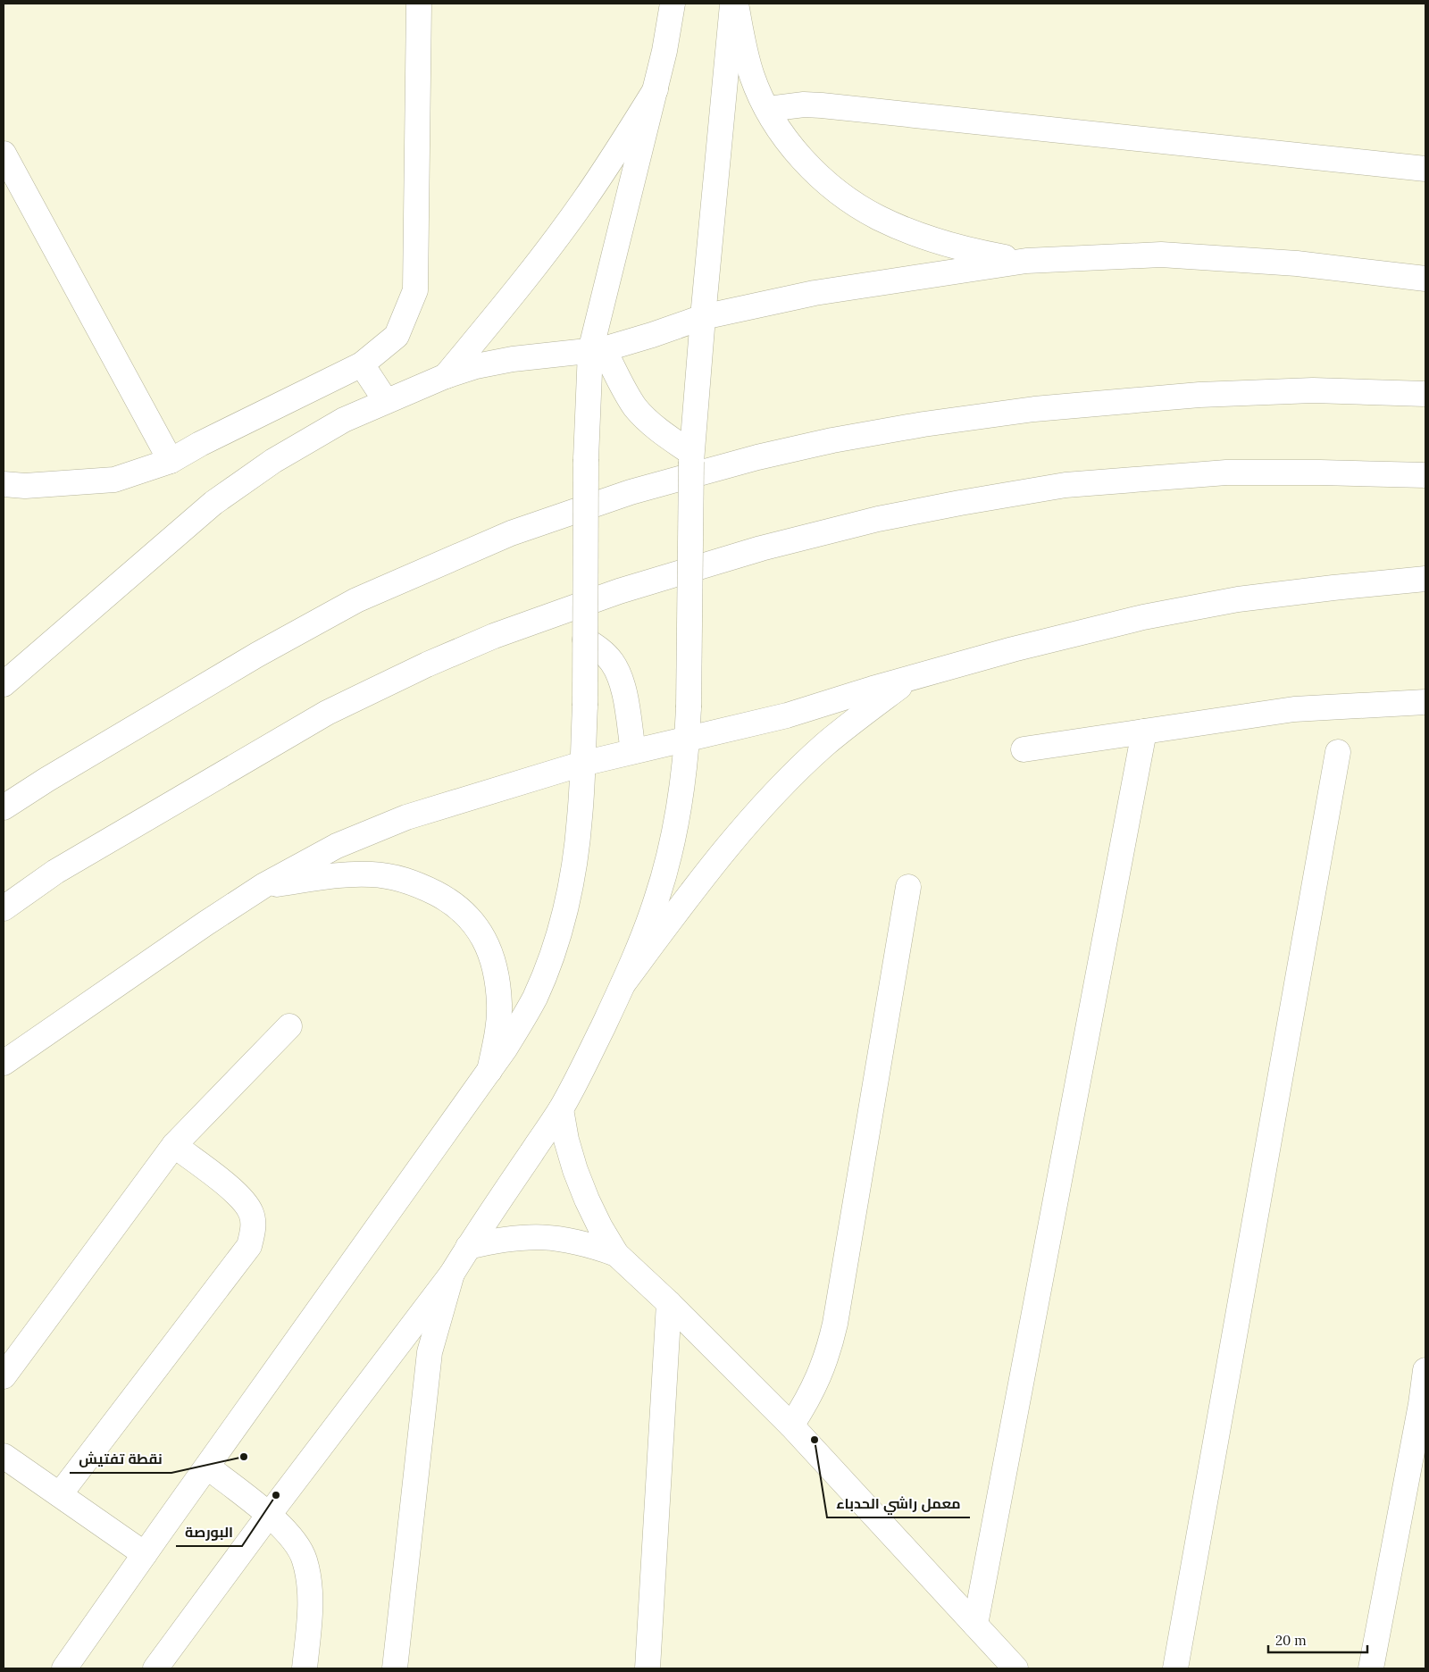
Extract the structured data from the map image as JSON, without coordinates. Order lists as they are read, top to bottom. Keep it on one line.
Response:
{"places":["معمل راشي الحدباء","نقطة تفتيش","البورصة"],"scale_bar":"20 m"}
